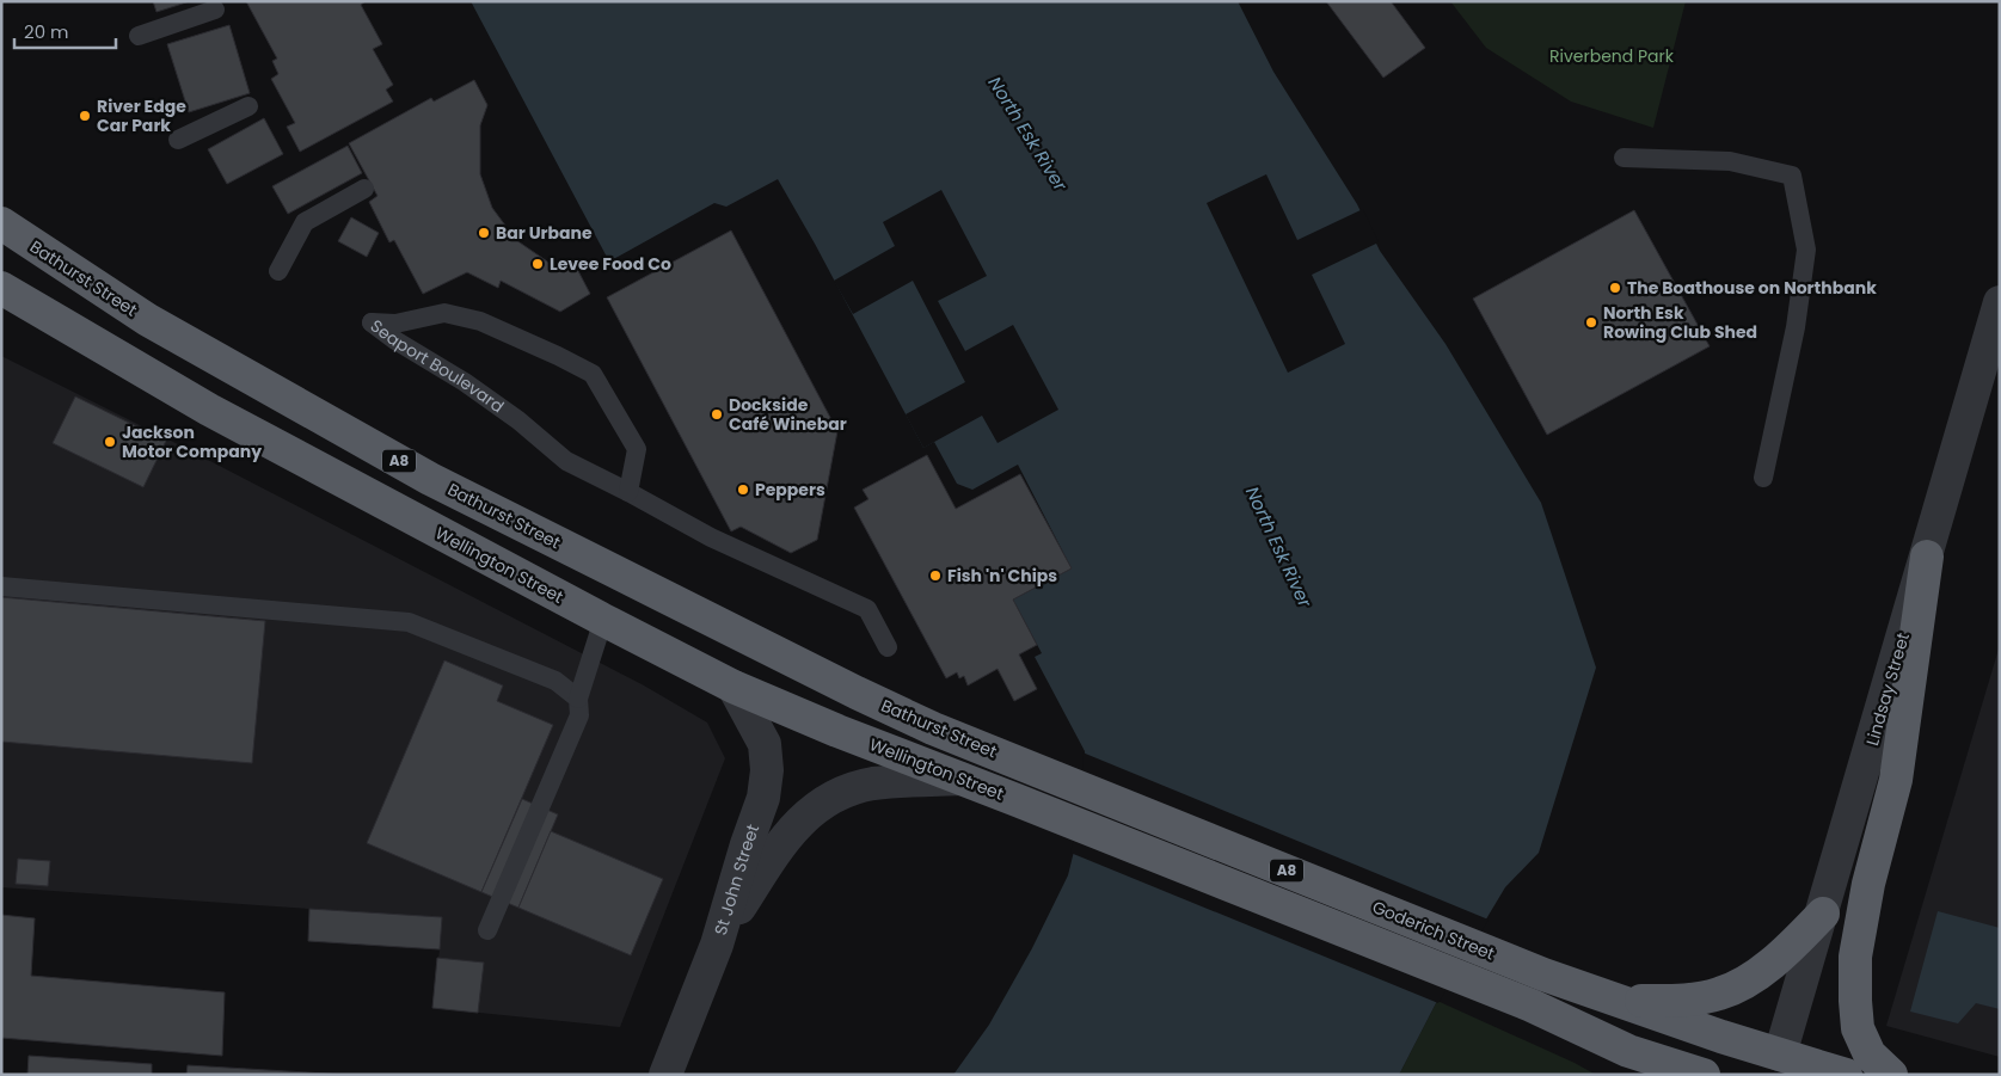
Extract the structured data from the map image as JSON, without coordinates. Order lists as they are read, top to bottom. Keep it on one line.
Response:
{"streets":{"highway":["Bathurst Street","A8","Wellington Street","Goderich Street"],"street":["Lindsay Street","St John Street"],"lane":["Seaport Boulevard"]},"crossings":[["Bathurst Street","Goderich Street"],["Wellington Street","St John Street"],["Wellington Street","Goderich Street"],["Lindsay Street","Goderich Street"]],"water":["North Esk River"],"parks":["Riverbend Park"],"places":["River Edge Car Park","Bar Urbane","Levee Food Co","The Boathouse on Northbank","North Esk Rowing Club Shed","Dockside Café Winebar","Jackson Motor Company","Peppers","Fish 'n' Chips"],"scale_bar":"20 m"}
